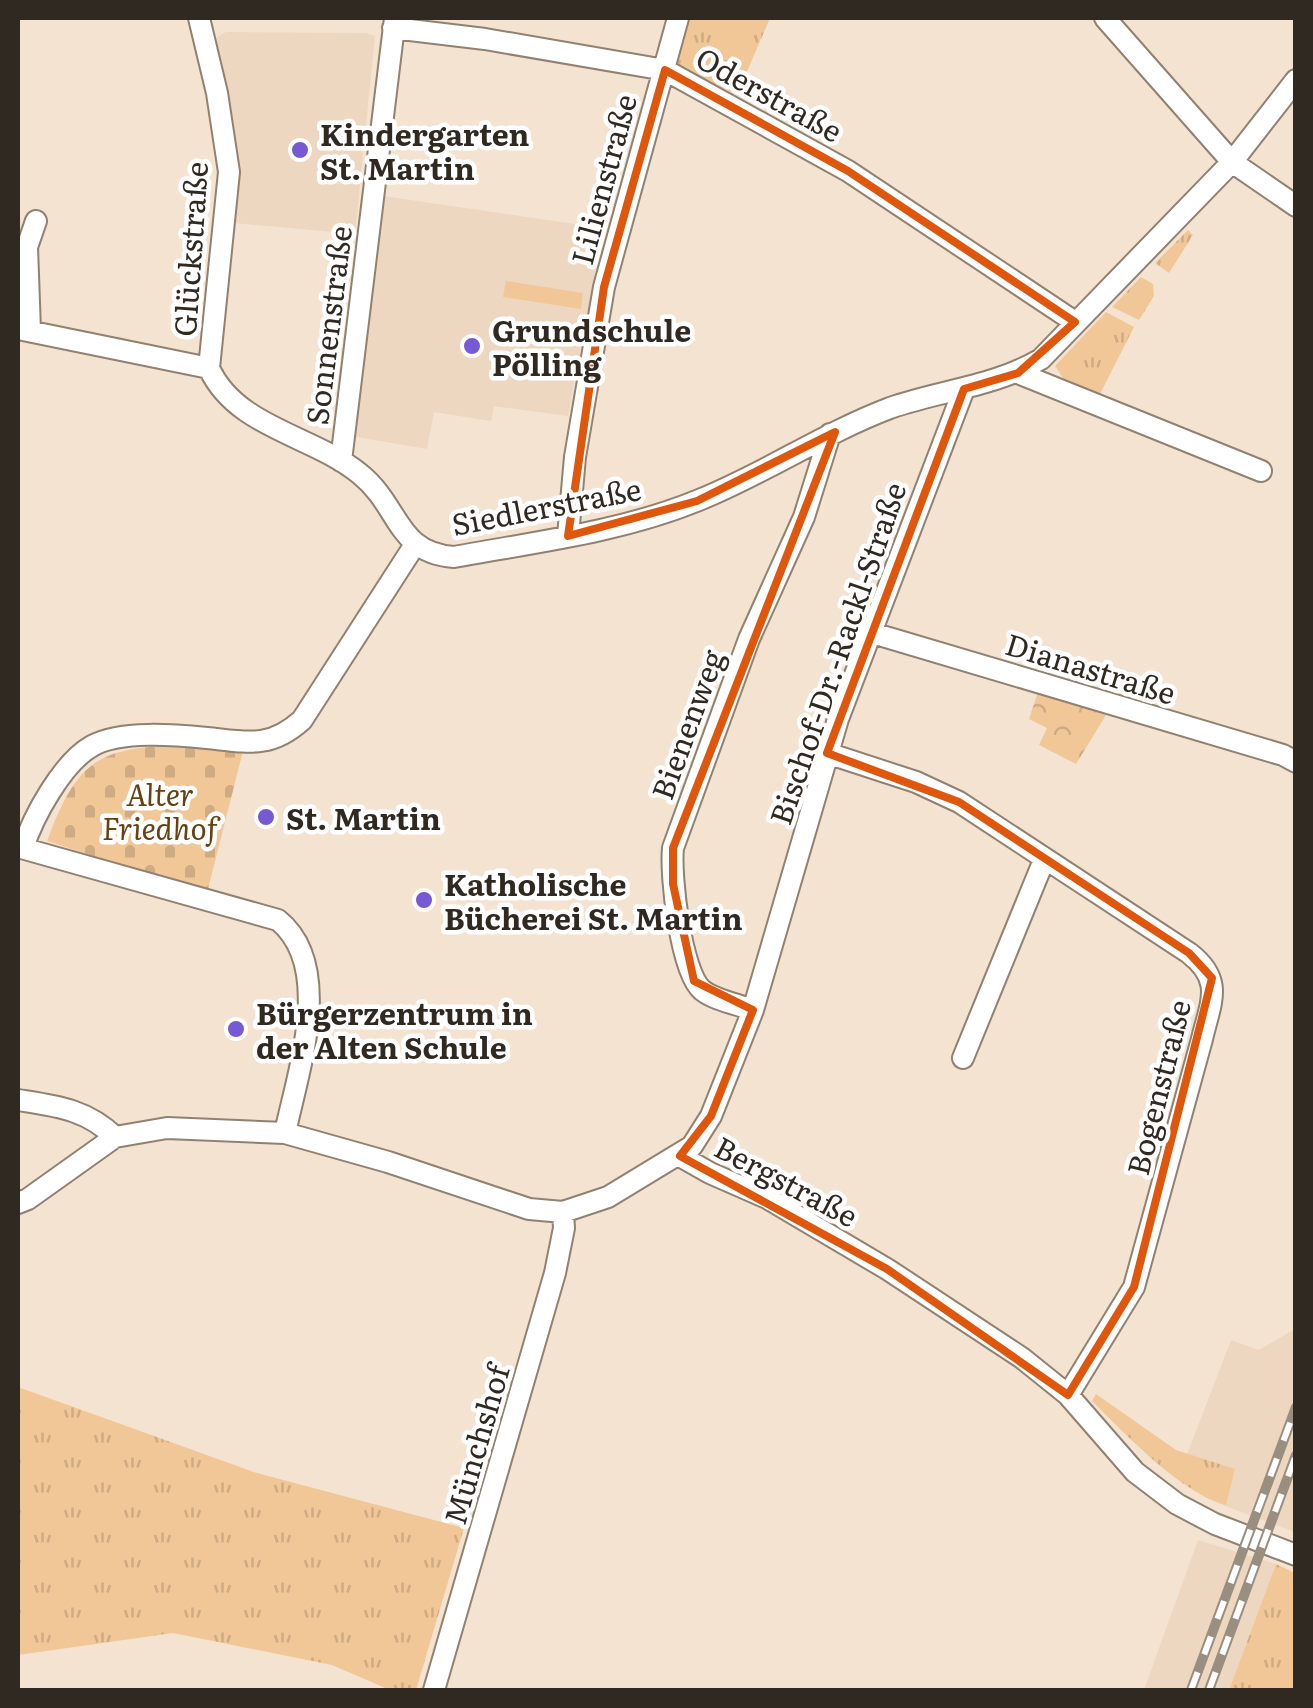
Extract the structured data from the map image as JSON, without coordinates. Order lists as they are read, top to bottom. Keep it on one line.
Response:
{"streets":{"street":["Oderstraße","Lilienstraße","Glückstraße","Sonnenstraße","Siedlerstraße","Bischof-Dr.-Rackl-Straße","Dianastraße","Bienenweg","Bogenstraße","Bergstraße","Münchshof"]},"crossings":[["Oderstraße","Lilienstraße"],["Oderstraße","Sonnenstraße"],["Oderstraße","Siedlerstraße"],["Lilienstraße","Siedlerstraße"],["Glückstraße","Siedlerstraße"],["Sonnenstraße","Siedlerstraße"],["Siedlerstraße","Bischof-Dr.-Rackl-Straße"],["Siedlerstraße","Bienenweg"],["Bischof-Dr.-Rackl-Straße","Dianastraße"],["Bischof-Dr.-Rackl-Straße","Bienenweg"],["Bischof-Dr.-Rackl-Straße","Bogenstraße"],["Bischof-Dr.-Rackl-Straße","Bergstraße"],["Bogenstraße","Bergstraße"],["Bergstraße","Münchshof"]],"parks":["Alter Friedhof"],"places":["Kindergarten St. Martin","Grundschule Pölling","St. Martin","Katholische Bücherei St. Martin","Bürgerzentrum in der Alten Schule"]}
